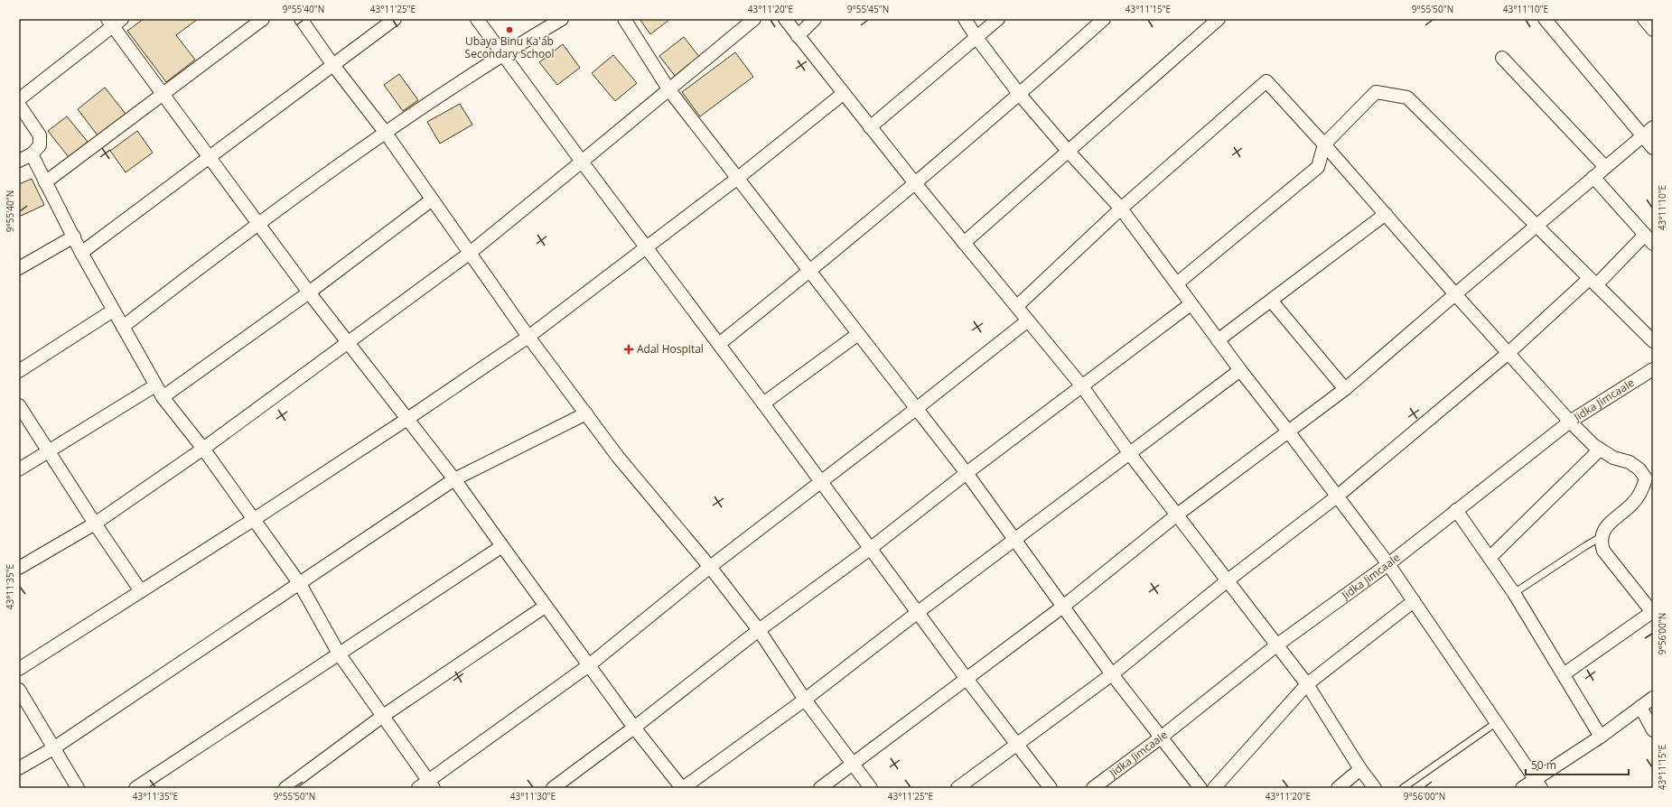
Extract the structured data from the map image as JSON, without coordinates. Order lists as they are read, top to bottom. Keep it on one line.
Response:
{"streets":{"street":["Jidka Jimcaale"]},"places":{"other":["Ubaya Binu Ka'ab Secondary School"],"health":["Adal Hospital"]},"scale_bar":"50 m","coordinates":["9°55'40\"N","43°11'25\"E","43°11'20\"E","9°55'45\"N","43°11'15\"E","9°55'50\"N","43°11'10\"E","43°11'35\"E","9°56'00\"N","43°11'30\"E"]}
